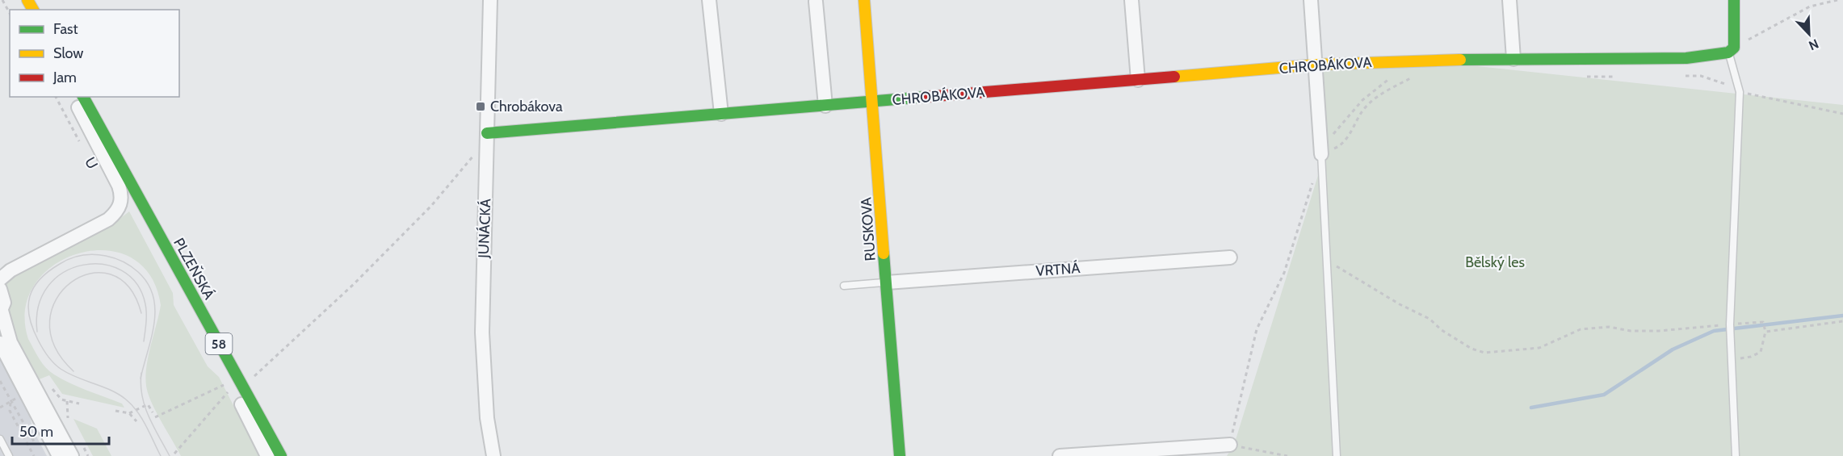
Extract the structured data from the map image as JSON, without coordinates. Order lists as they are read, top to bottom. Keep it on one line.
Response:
{"streets":{"street":["CHROBÁKOVA","JUNÁCKÁ","RUSKOVA","PLZEŇSKÁ","VRTNÁ"],"path":["U"]},"crossings":[["CHROBÁKOVA","JUNÁCKÁ"],["CHROBÁKOVA","RUSKOVA"],["RUSKOVA","VRTNÁ"]],"parks":["Bělský les"],"places":{"transit":["Chrobákova"]},"legend":["Fast","Slow","Jam"],"scale_bar":"50 m","north":"bottom right"}
